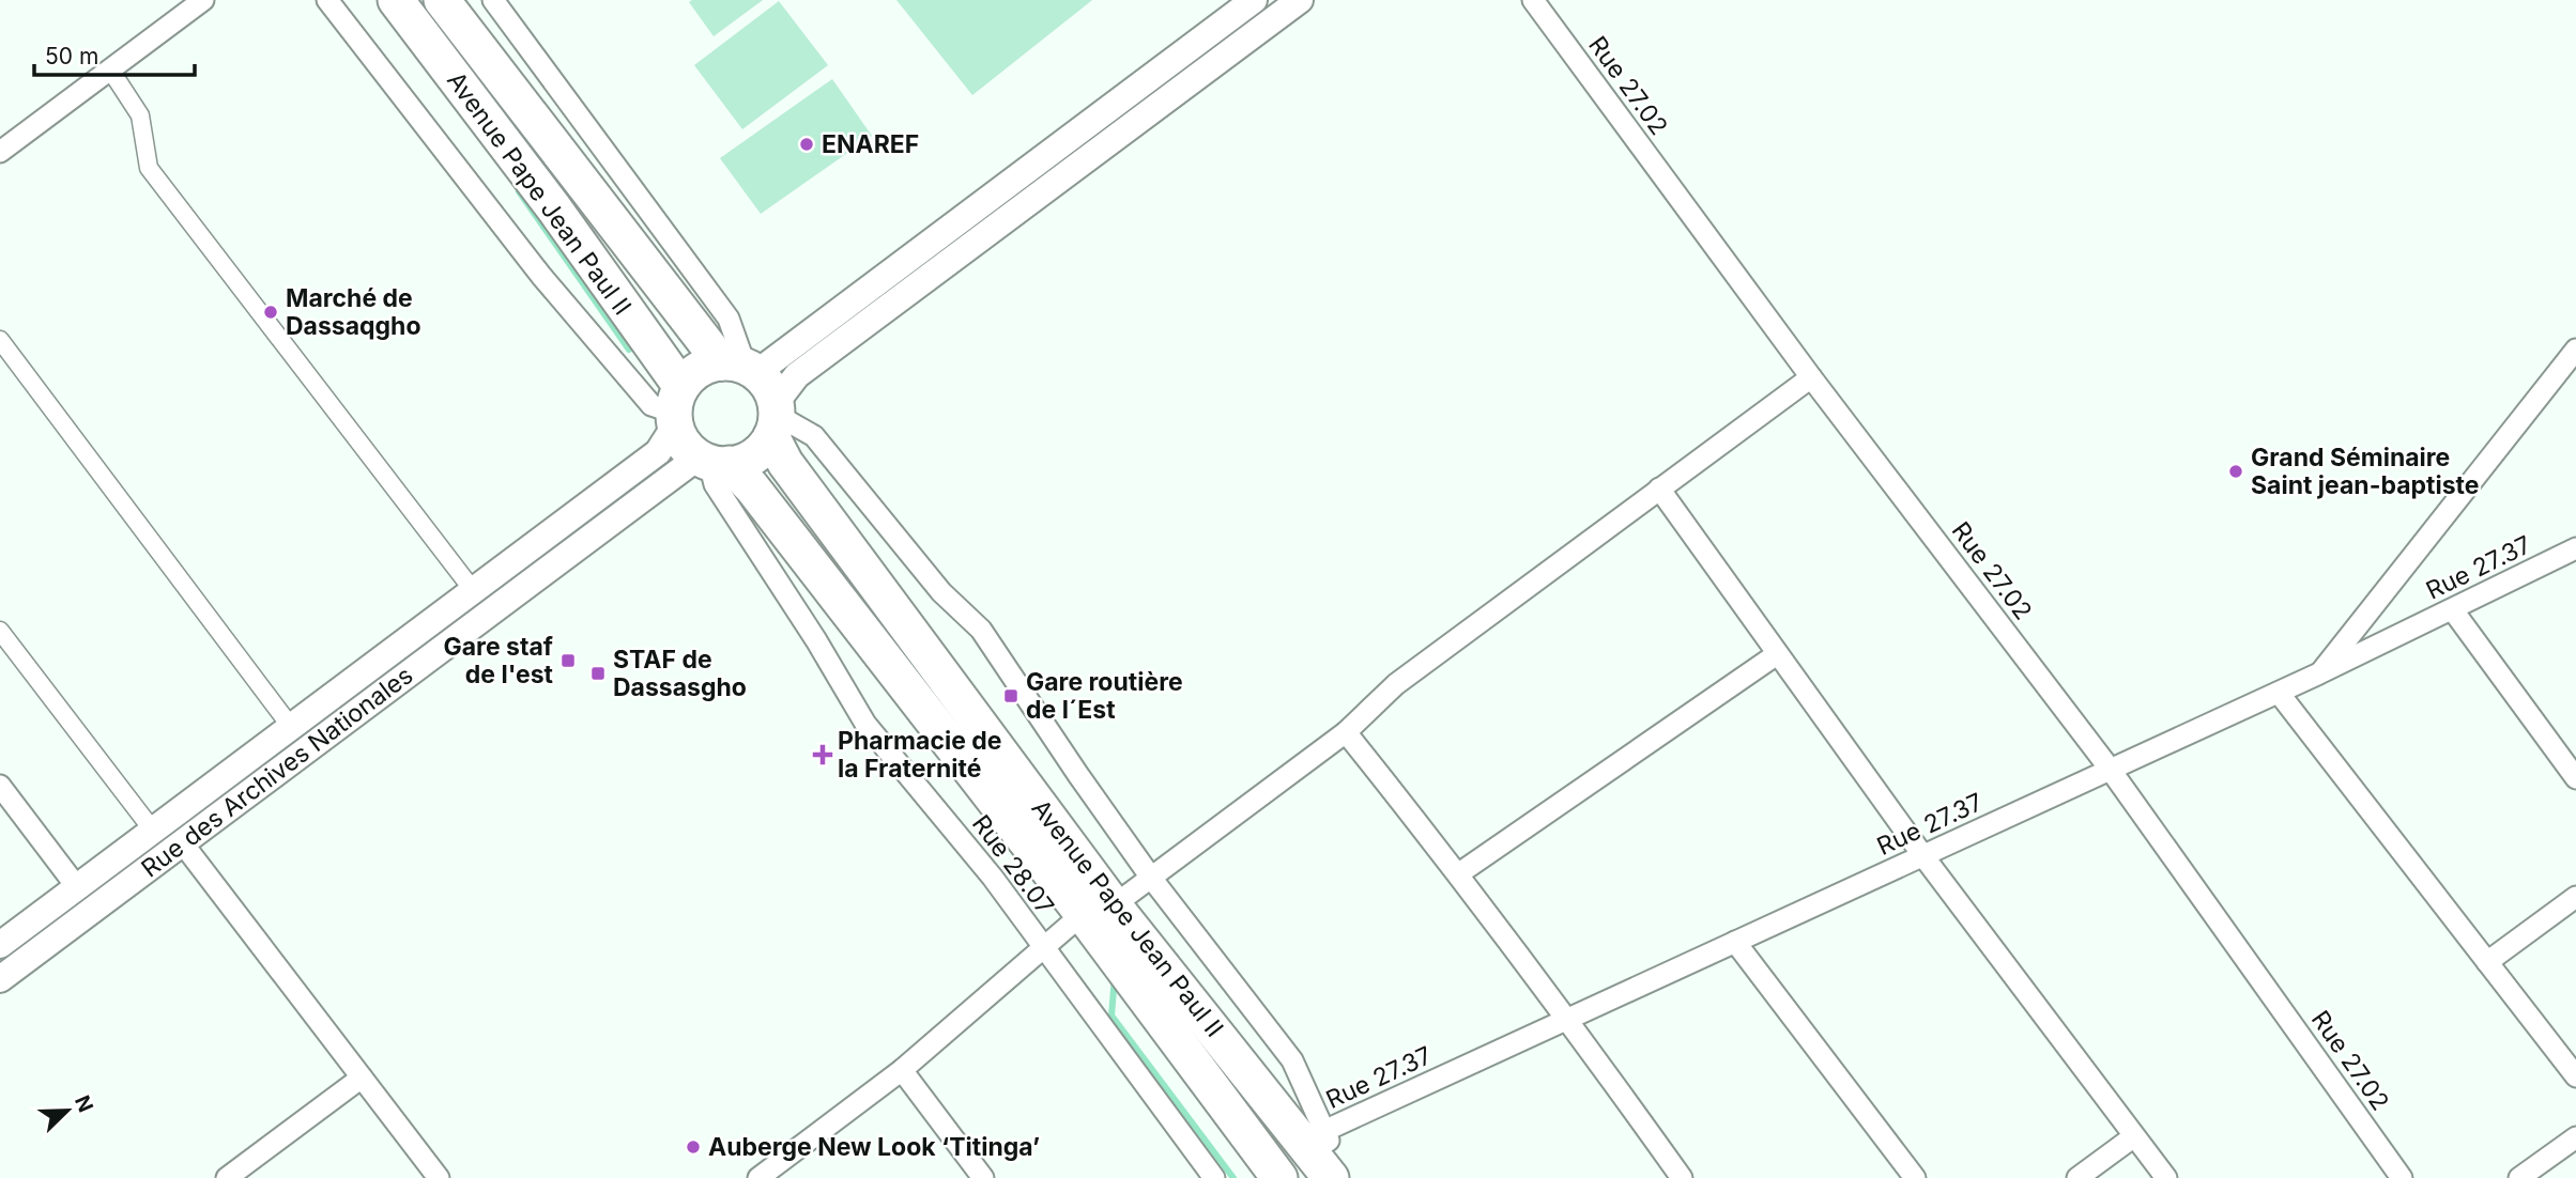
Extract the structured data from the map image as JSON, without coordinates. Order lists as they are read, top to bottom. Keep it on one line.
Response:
{"streets":{"highway":["Avenue Pape Jean Paul II"],"street":["Rue 27.02","Rue 27.37","Rue des Archives Nationales","Rue 28.07"]},"crossings":[["Rue 27.02","Rue 27.37"],["Avenue Pape Jean Paul II","Rue 27.37"],["Avenue Pape Jean Paul II","Rue des Archives Nationales"],["Avenue Pape Jean Paul II","Rue 28.07"],["Rue des Archives Nationales","Rue 28.07"]],"places":{"other":["ENAREF","Marché de Dassaqgho","Grand Séminaire Saint jean-baptiste","Auberge New Look ‘Titinga’"],"transit":["Gare staf de l'est","STAF de Dassasgho","Gare routière de l´Est"],"health":["Pharmacie de la Fraternité"]},"scale_bar":"50 m","north":"top right"}
